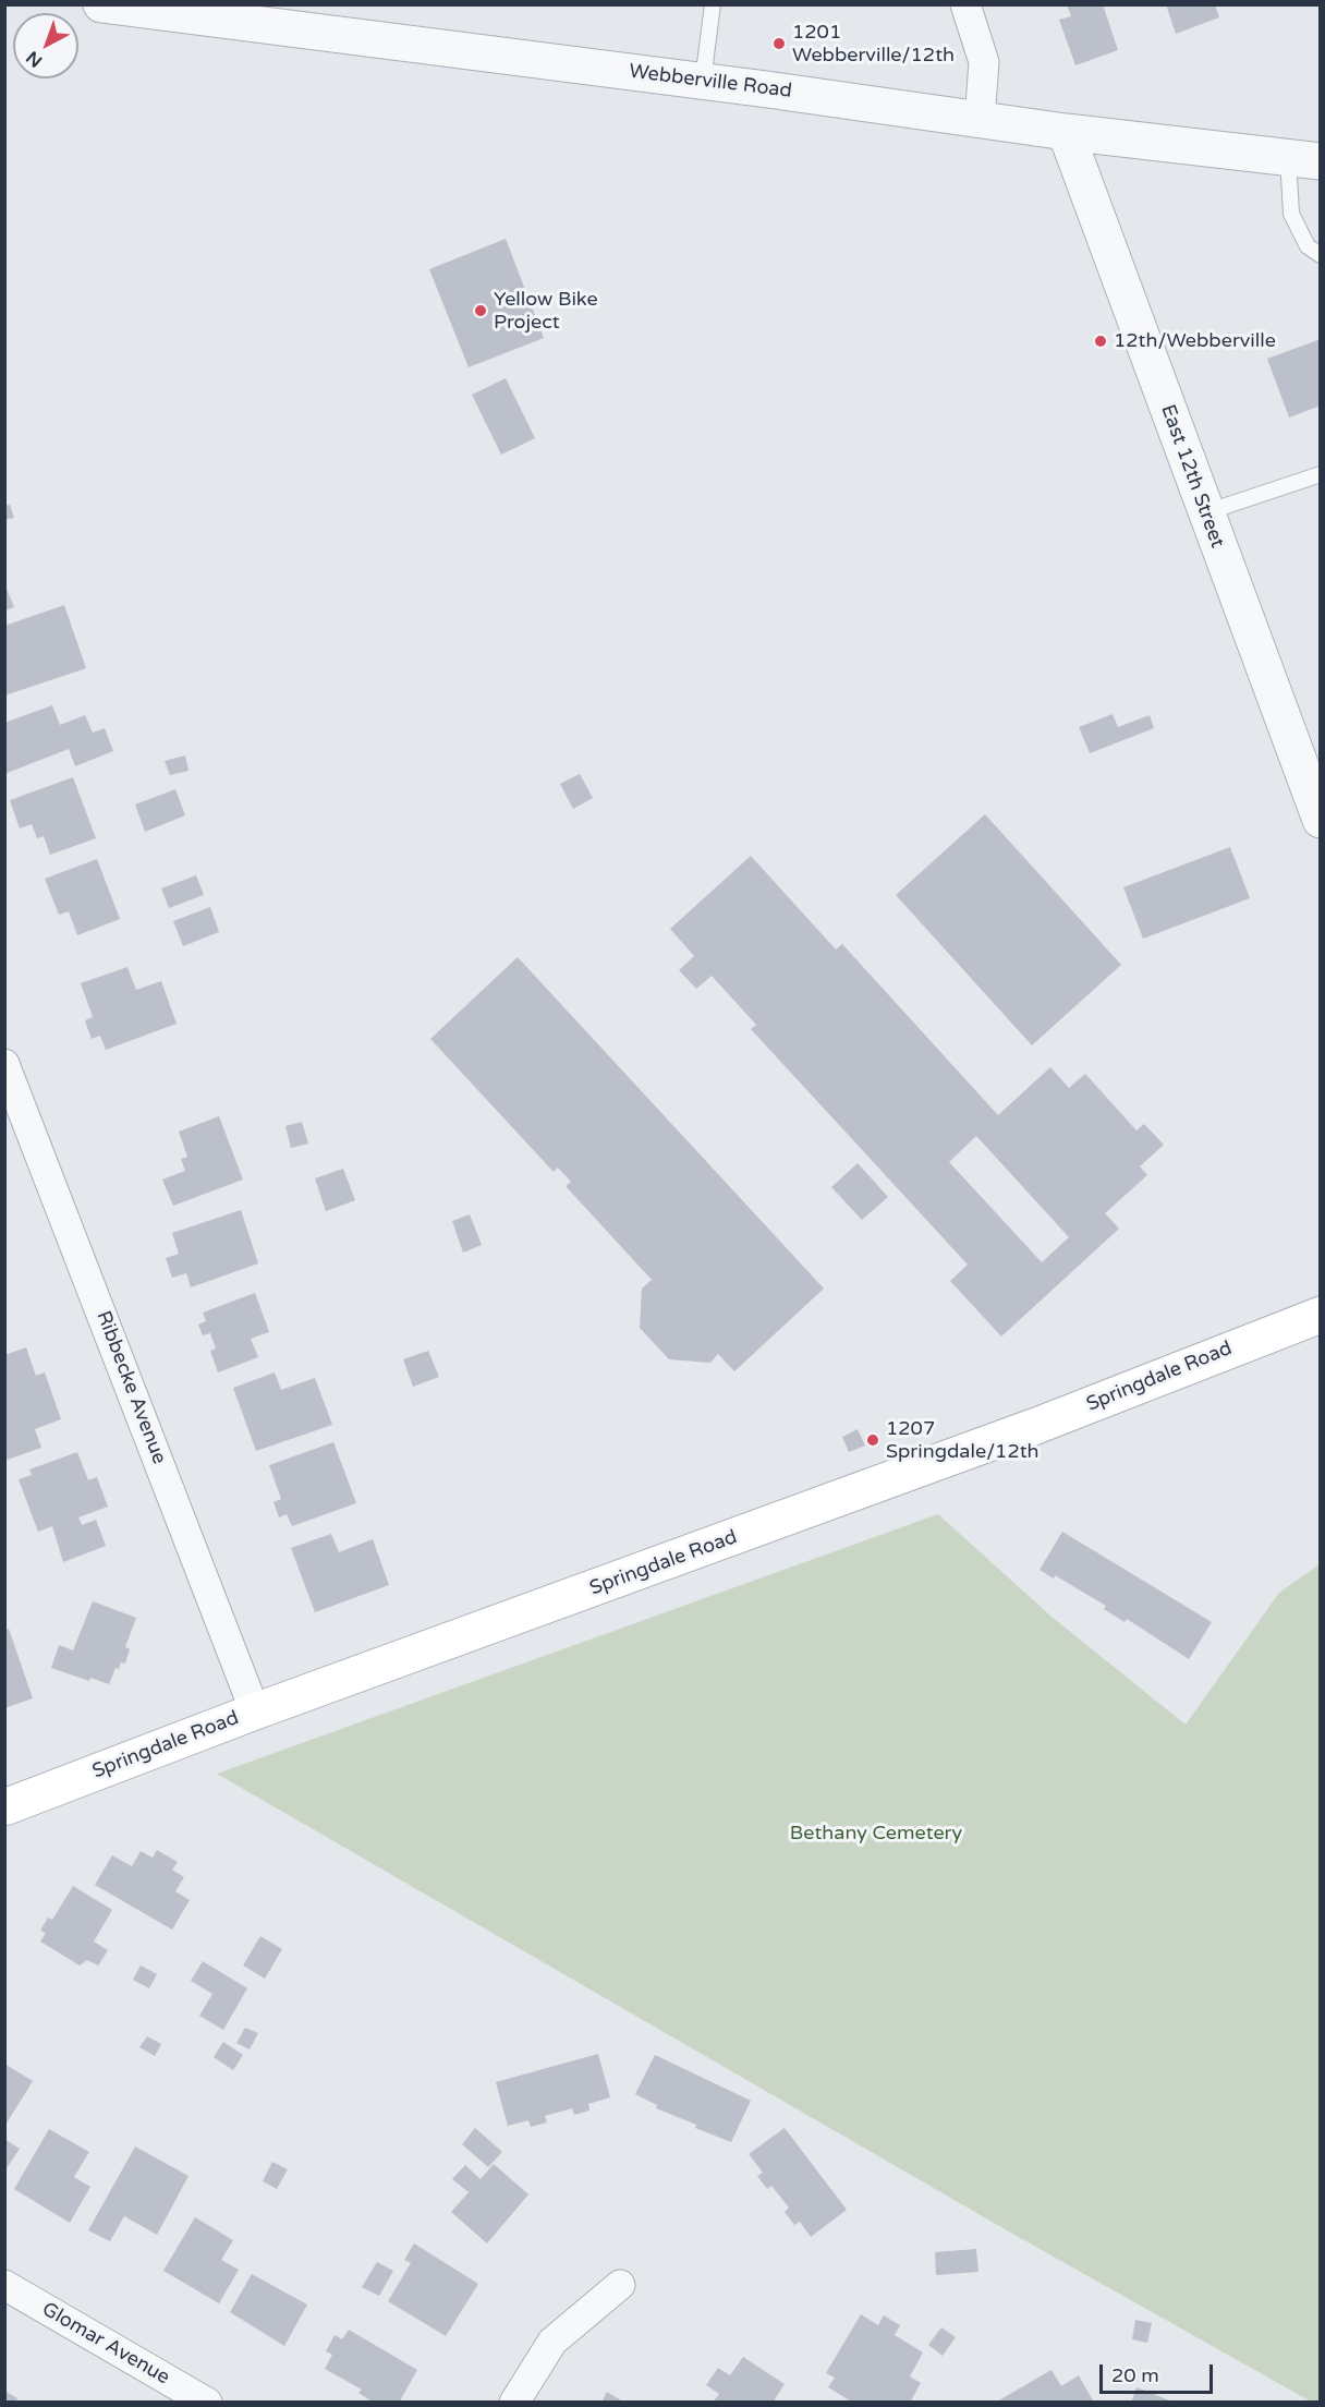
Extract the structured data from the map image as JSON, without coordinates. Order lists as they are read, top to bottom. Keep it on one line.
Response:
{"streets":{"main road":["Springdale Road"],"street":["Webberville Road","East 12th Street","Ribbecke Avenue","Glomar Avenue"]},"crossings":[["Webberville Road","East 12th Street"],["Springdale Road","Ribbecke Avenue"]],"parks":["Bethany Cemetery"],"places":["1201 Webberville/12th","Yellow Bike Project","12th/Webberville","1207 Springdale/12th"],"scale_bar":"20 m","north":"bottom left"}
